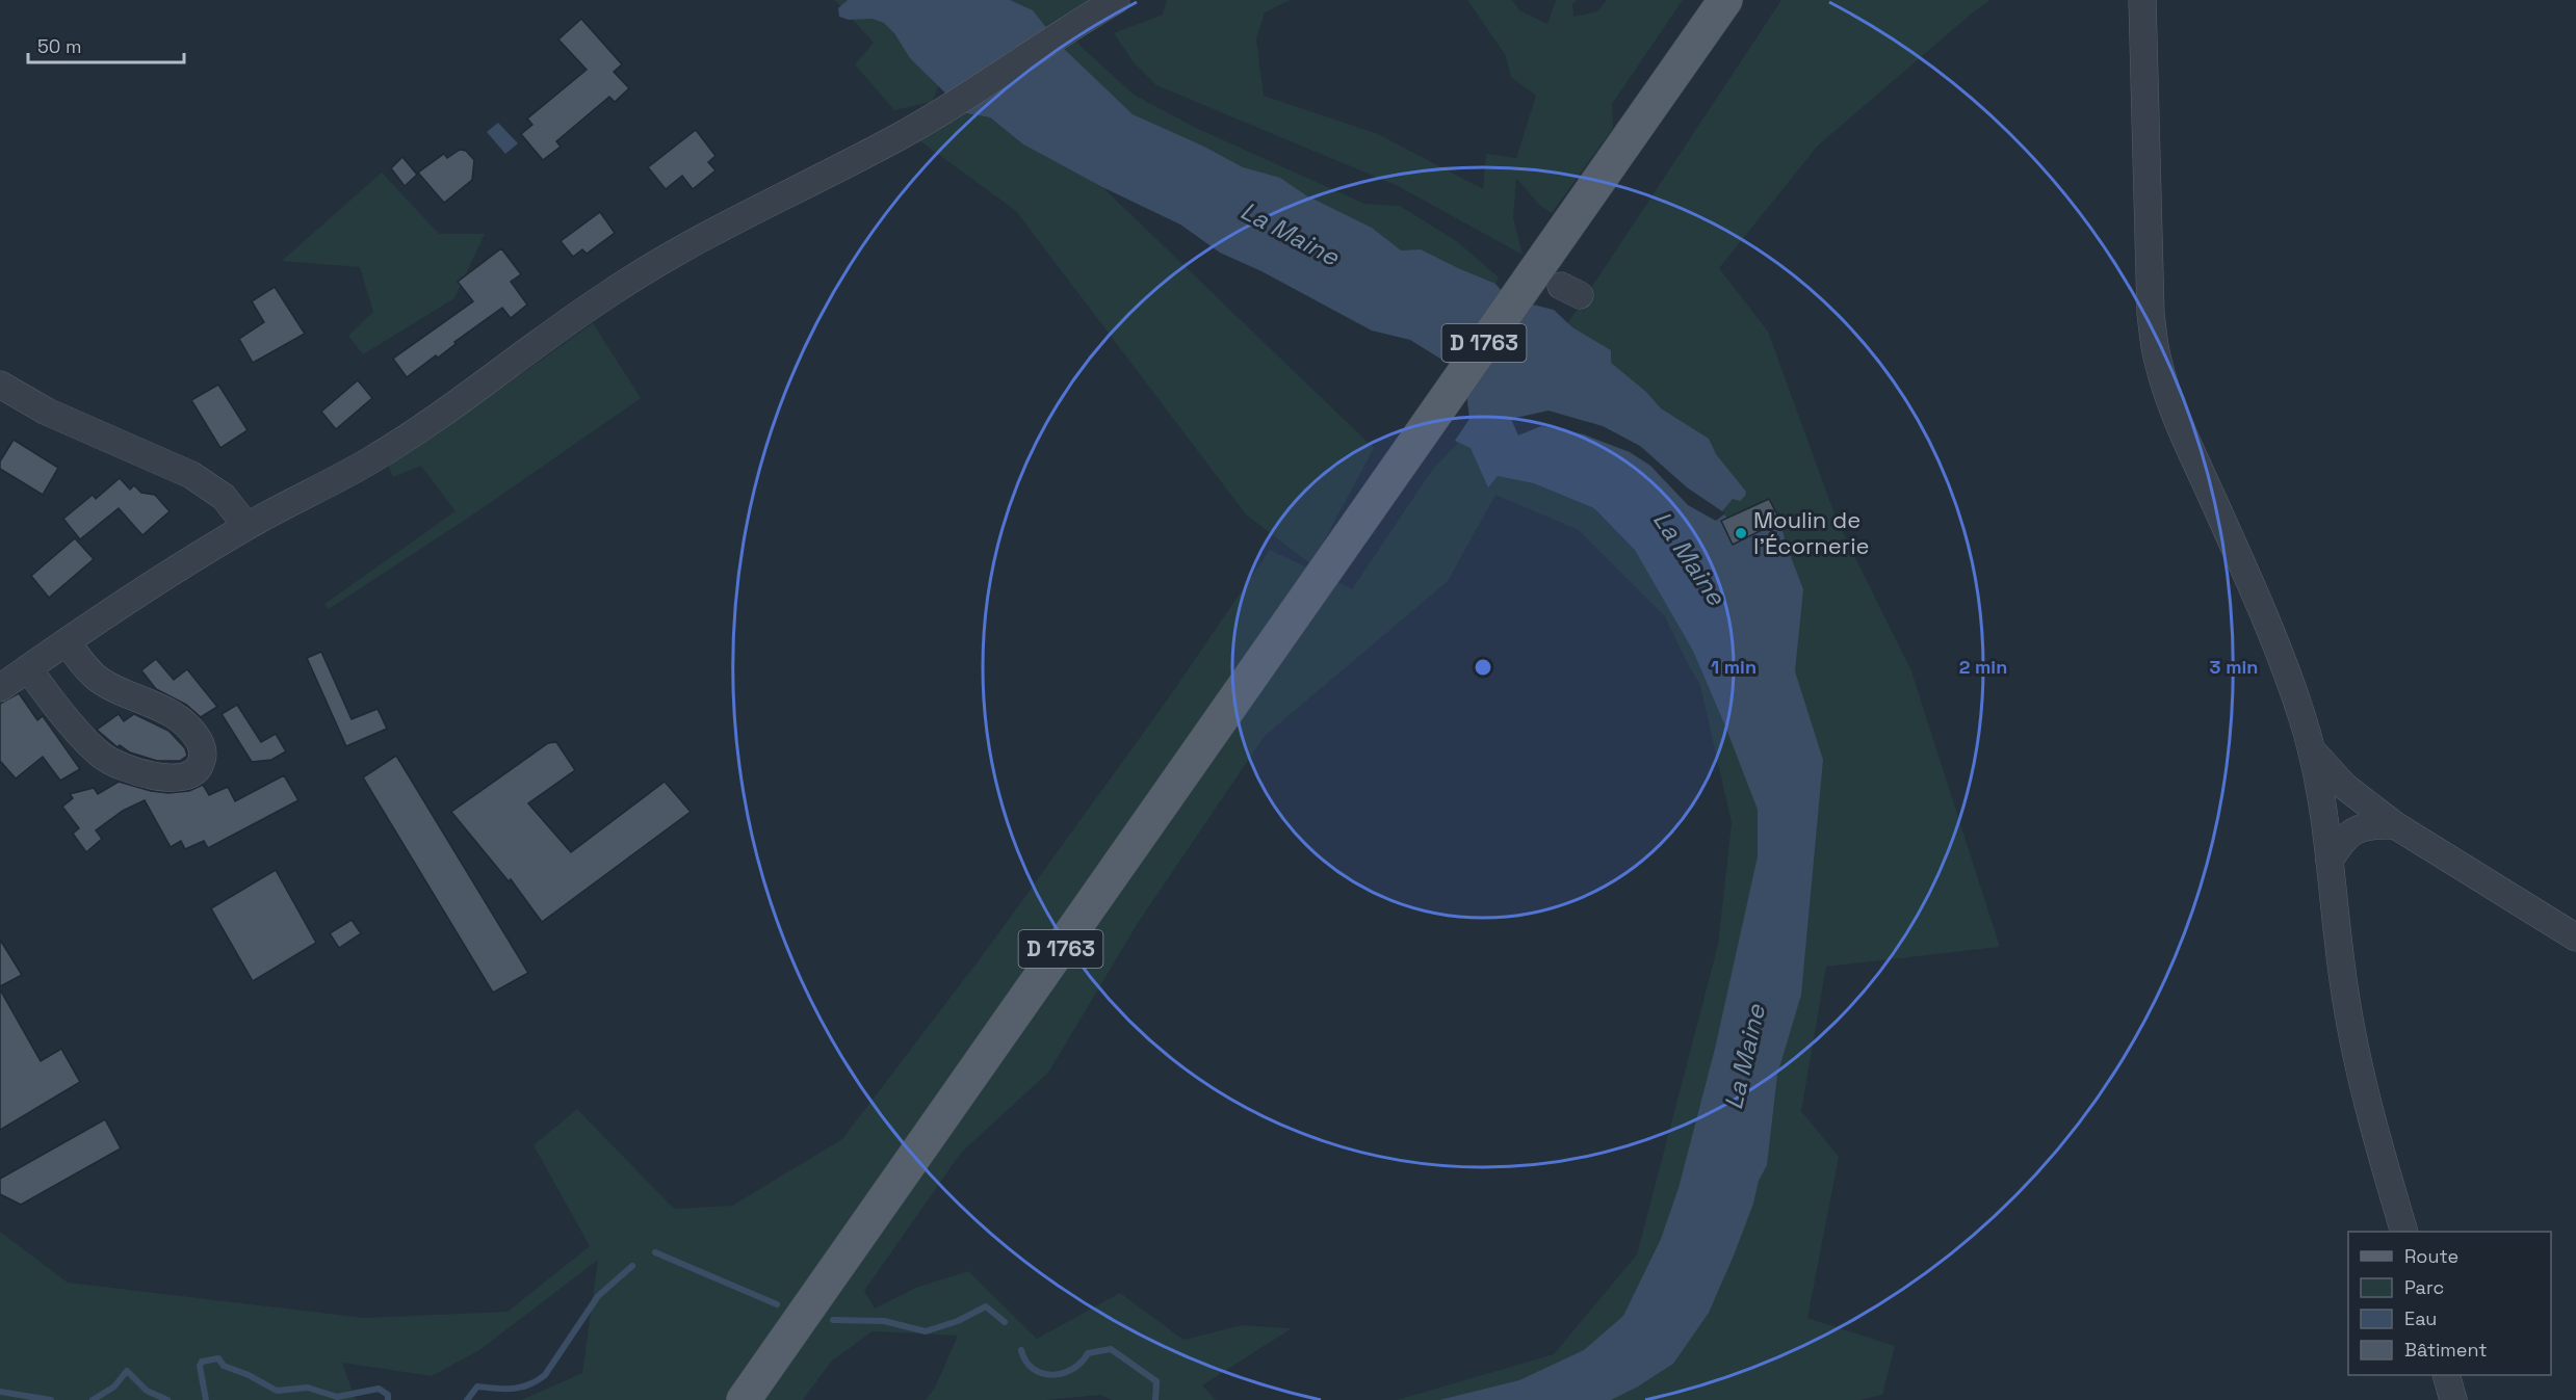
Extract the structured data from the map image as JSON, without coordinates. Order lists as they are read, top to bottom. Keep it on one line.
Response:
{"streets":{"main road":["D 1763"]},"water":["La Maine"],"places":["Moulin de l'Écornerie"],"legend":["Route","Parc","Eau","Bâtiment"],"scale_bar":"50 m","rings":["1 min","2 min","3 min"]}
